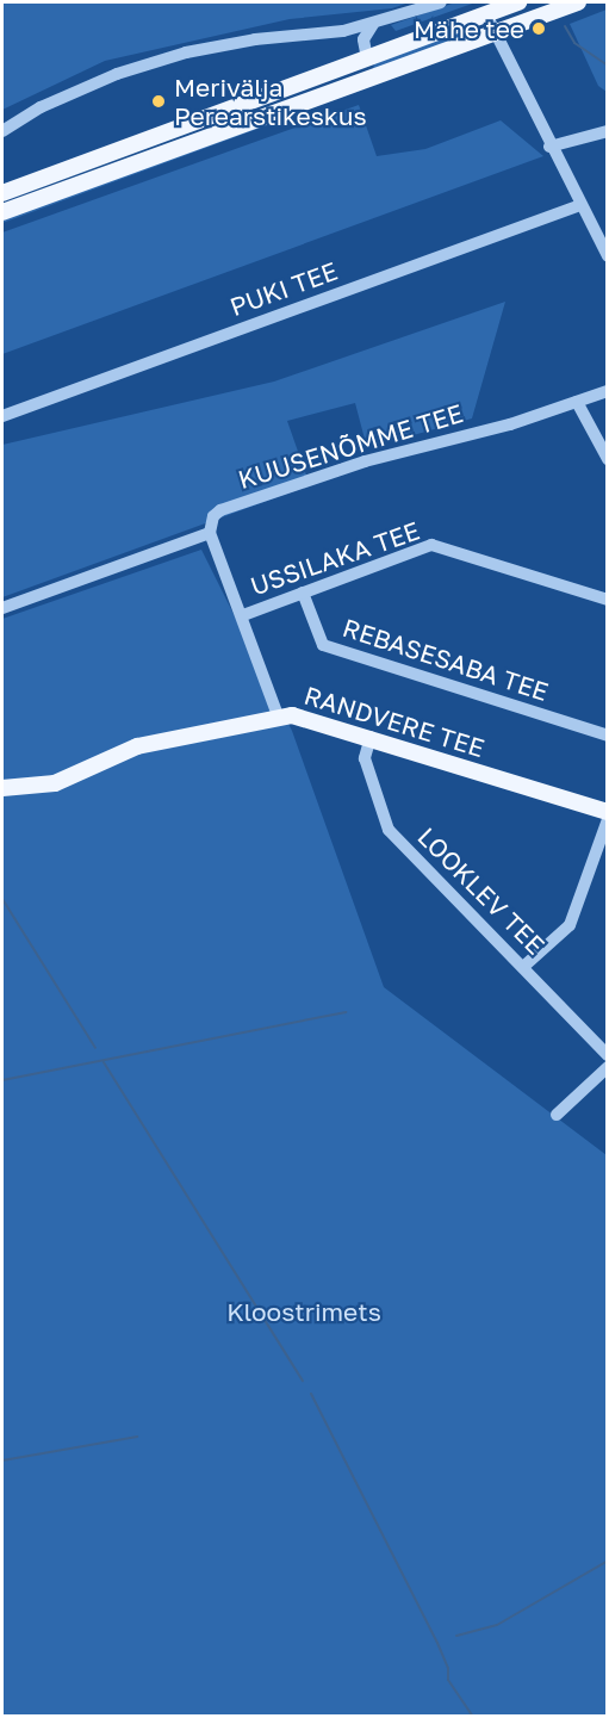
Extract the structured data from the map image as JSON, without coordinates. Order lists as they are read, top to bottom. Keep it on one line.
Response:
{"streets":{"main road":["RANDVERE TEE"],"street":["PUKI TEE","KUUSENÕMME TEE","USSILAKA TEE","REBASESABA TEE","LOOKLEV TEE"]},"crossings":[["KUUSENÕMME TEE","USSILAKA TEE"],["USSILAKA TEE","REBASESABA TEE"],["USSILAKA TEE","RANDVERE TEE"],["RANDVERE TEE","LOOKLEV TEE"]],"parks":["Kloostrimets"],"places":["Mähe tee","Merivälja Perearstikeskus"]}
